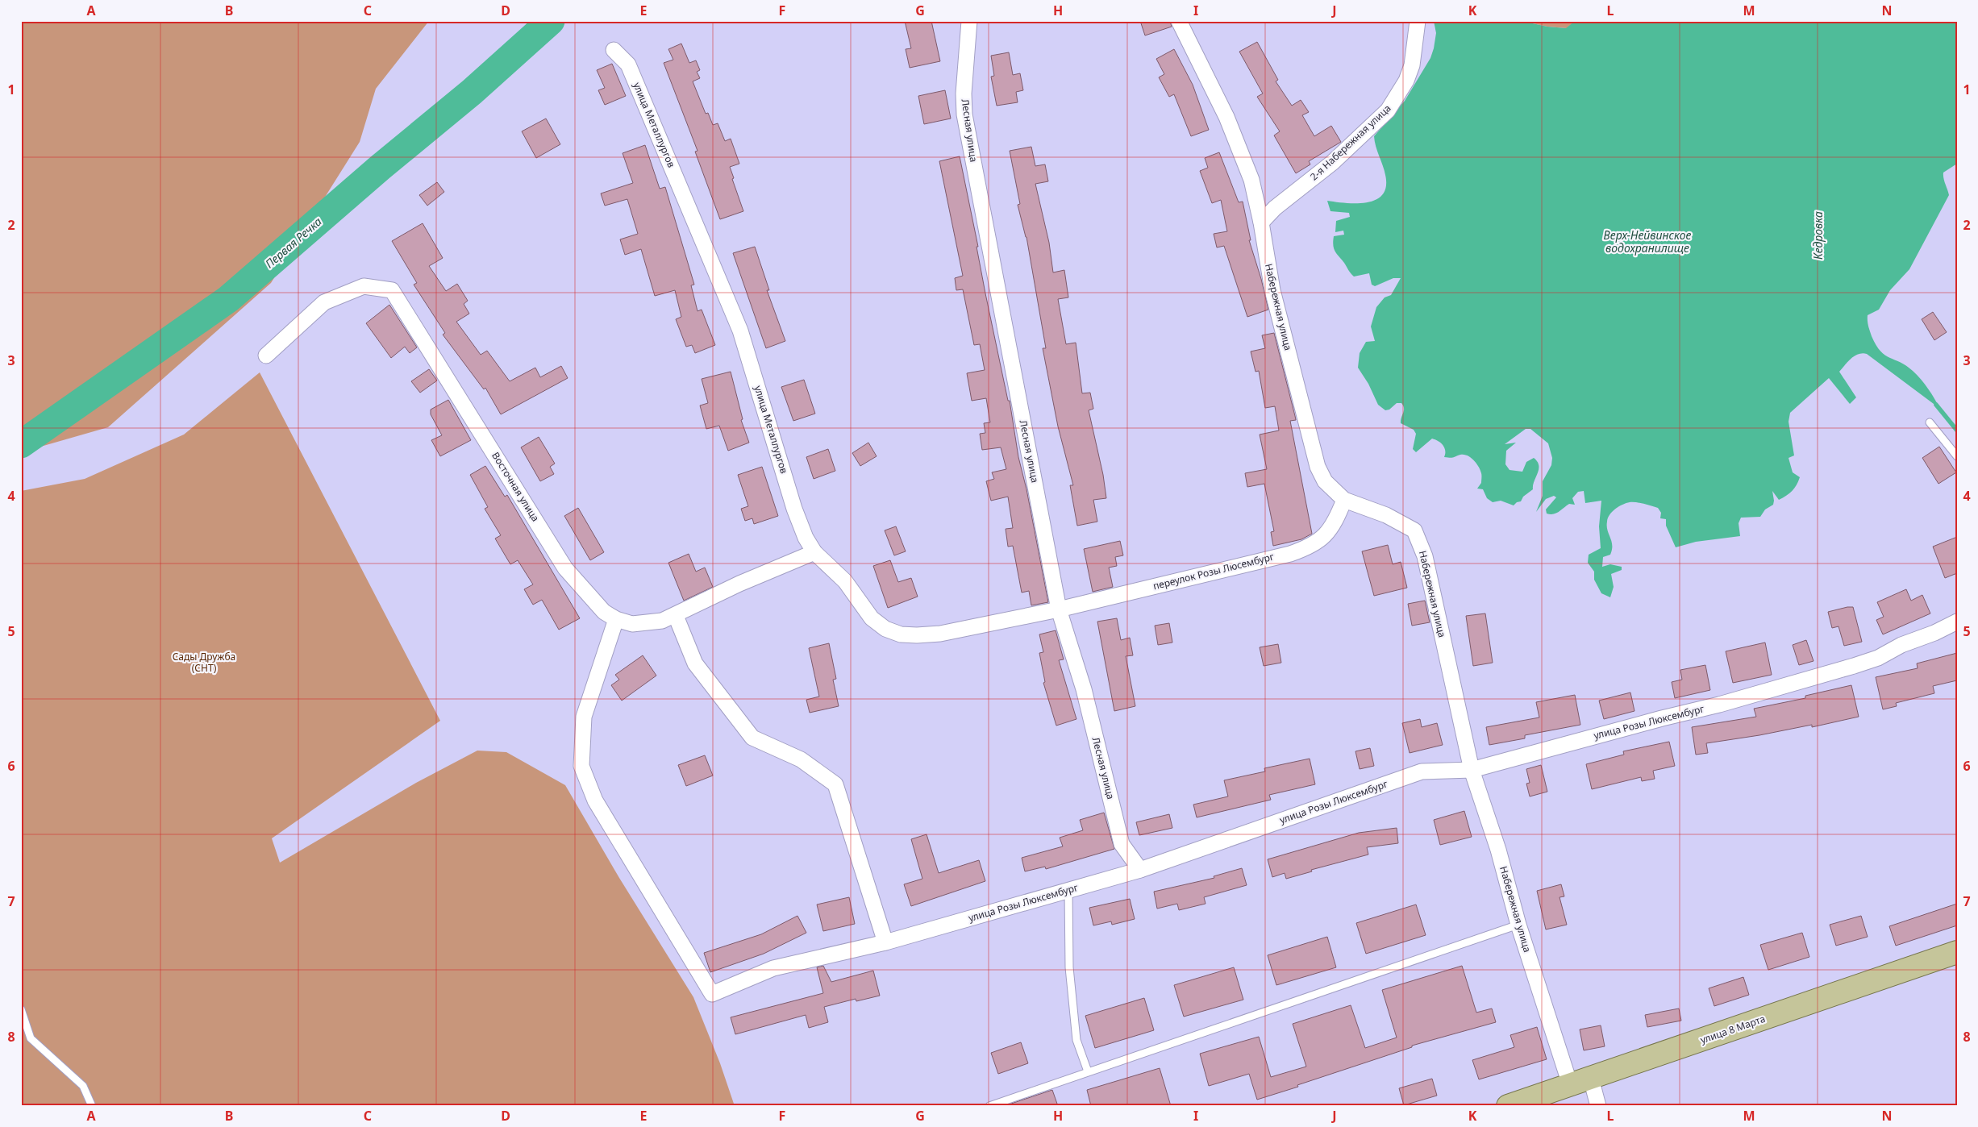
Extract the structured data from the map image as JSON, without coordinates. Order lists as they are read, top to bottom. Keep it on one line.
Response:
{"streets":{"main road":["улица 8 Марта"],"street":["улица Металлургов","Лесная улица","2-я Набережная улица","Набережная улица","Восточная улица","переулок Розы Люсембург","улица Розы Люксембург"]},"crossings":[["улица Металлургов","Лесная улица"],["улица Металлургов","Восточная улица"],["улица Металлургов","переулок Розы Люсембург"],["Лесная улица","переулок Розы Люсембург"],["Лесная улица","улица Розы Люксембург"],["2-я Набережная улица","Набережная улица"],["Набережная улица","переулок Розы Люсембург"],["Набережная улица","улица Розы Люксембург"],["Набережная улица","улица 8 Марта"],["Восточная улица","улица Розы Люксембург"]],"water":["Верх-Нейвинское водохранилище","Кедровка","Первая Речка"],"parks":["Сады Дружба (СНТ)"],"grid":{"columns":["A","B","C","D","E","F","G","H","I","J","K","L","M","N"],"rows":["1","2","3","4","5","6","7","8"]}}
